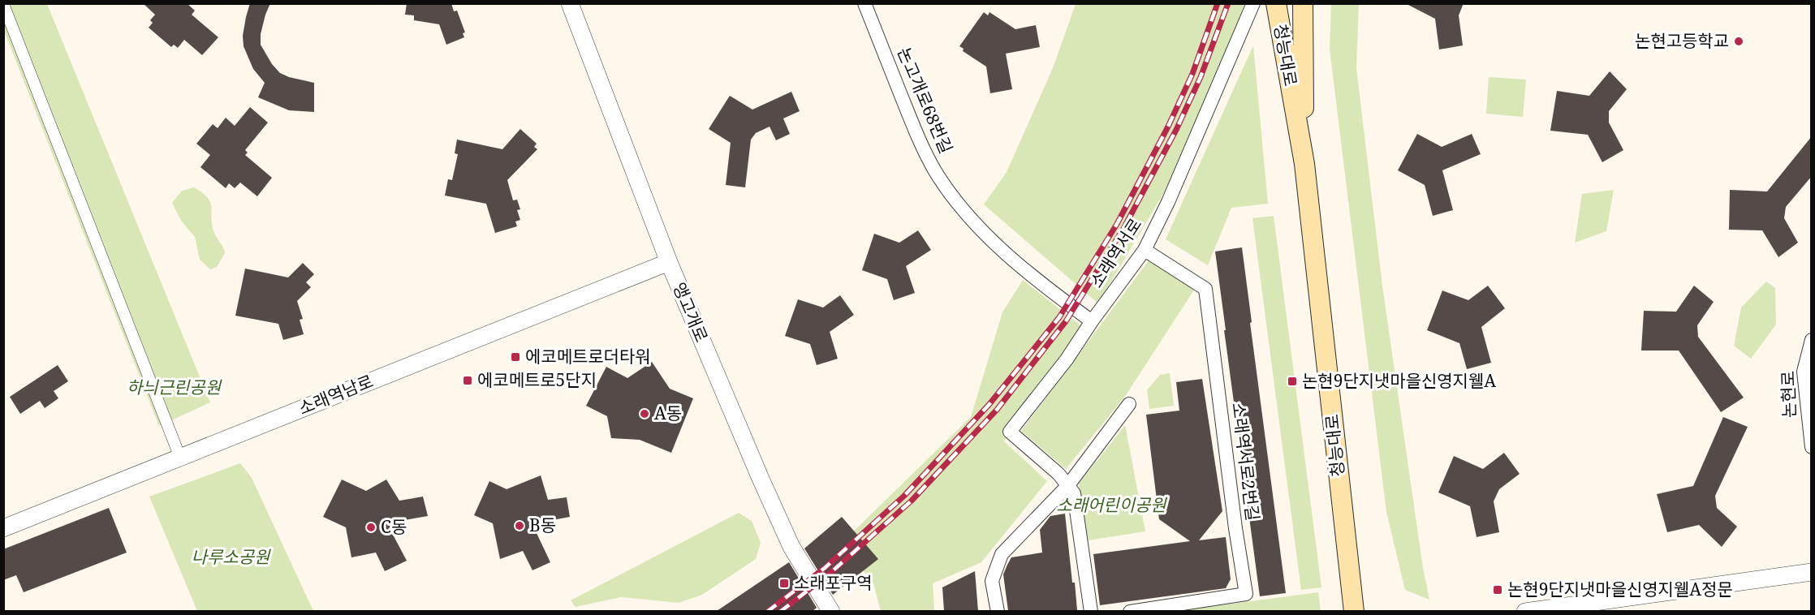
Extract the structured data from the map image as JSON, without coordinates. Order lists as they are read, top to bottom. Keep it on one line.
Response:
{"streets":{"main road":["청능대로"],"street":["논고개로68번길","소래역서로","앵고개로","논현로","소래역남로","소래역서로2번길"]},"crossings":[["논고개로68번길","소래역서로"],["소래역서로","소래역서로2번길"],["앵고개로","소래역남로"]],"parks":["하늬근린공원","소래어린이공원","나루소공원"],"places":{"other":["논현고등학교","A동","B동","C동"],"transit":["에코메트로더타워","에코메트로5단지","논현9단지냇마을신영지웰A","소래포구역","논현9단지냇마을신영지웰A정문"]}}
